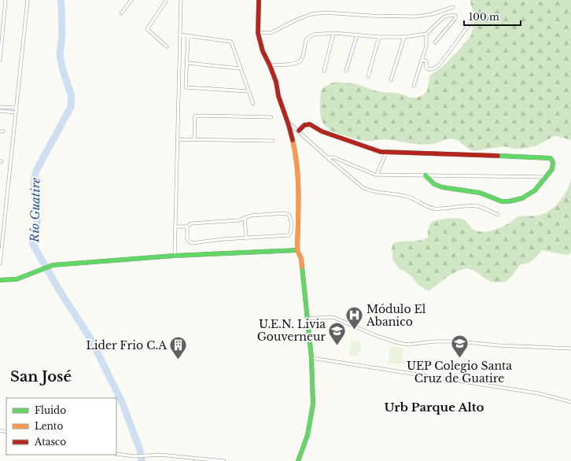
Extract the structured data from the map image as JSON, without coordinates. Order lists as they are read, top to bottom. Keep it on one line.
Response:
{"districts":["San José","Urb Parque Alto"],"water":["Río Guatire"],"places":{"hospital":["Módulo El Abanico"],"school or university":["U.E.N. Livia Gouverneur","UEP Colegio Santa Cruz de Guatire"],"building":["Lider Frio C.A"]},"legend":["Fluido","Lento","Atasco"],"scale_bar":"100 m"}
